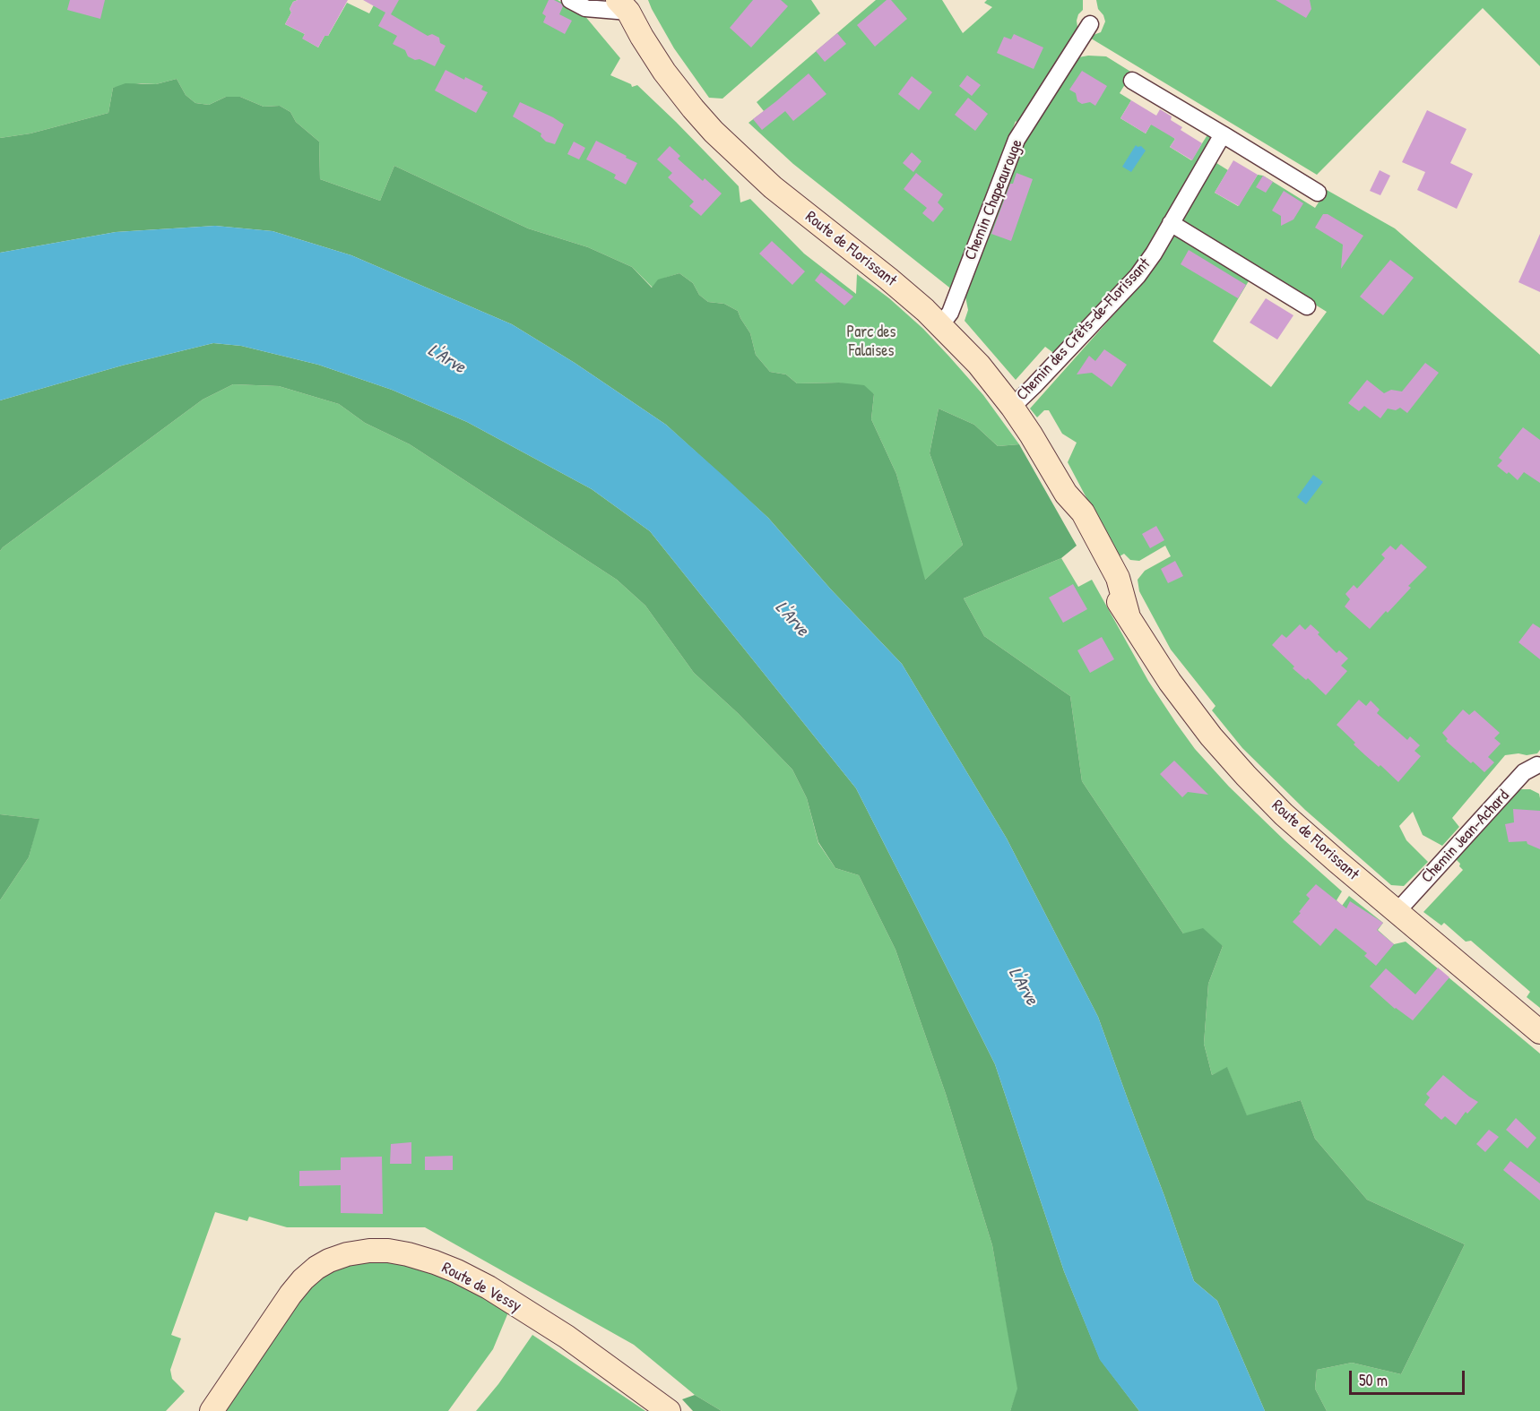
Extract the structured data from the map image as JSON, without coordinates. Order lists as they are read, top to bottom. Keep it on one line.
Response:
{"streets":{"main road":["Route de Florissant","Route de Vessy"],"street":["Chemin Chapeaurouge","Chemin des Crêts-de-Florissant","Chemin Jean-Achard"]},"crossings":[["Chemin Chapeaurouge","Route de Florissant"],["Route de Florissant","Chemin des Crêts-de-Florissant"],["Route de Florissant","Chemin Jean-Achard"]],"water":["L'Arve"],"parks":["Parc des Falaises"],"scale_bar":"50 m"}
